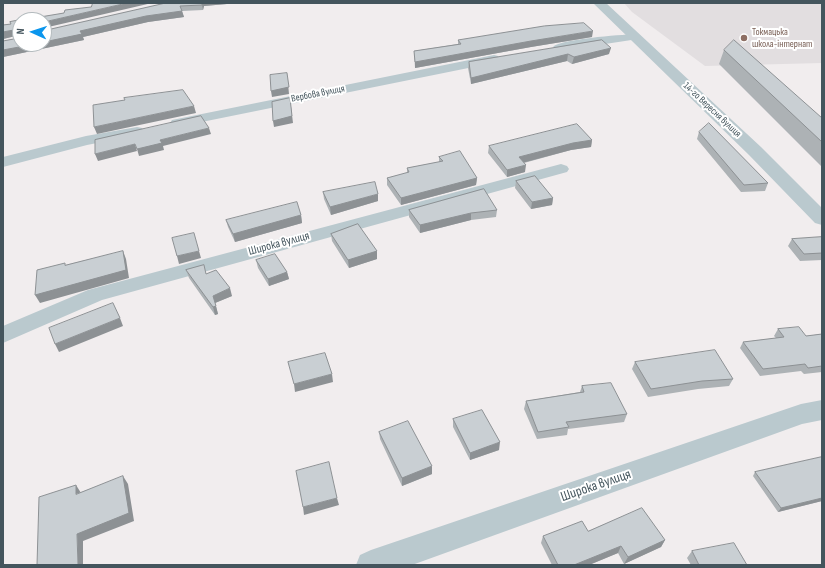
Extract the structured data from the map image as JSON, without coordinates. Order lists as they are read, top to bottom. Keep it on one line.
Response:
{"streets":{"street":["Вербова вулиця","14-го Вересня вулиця","Широка вулиця"]},"places":["Токмацька школа-інтернат"],"north":"left"}
